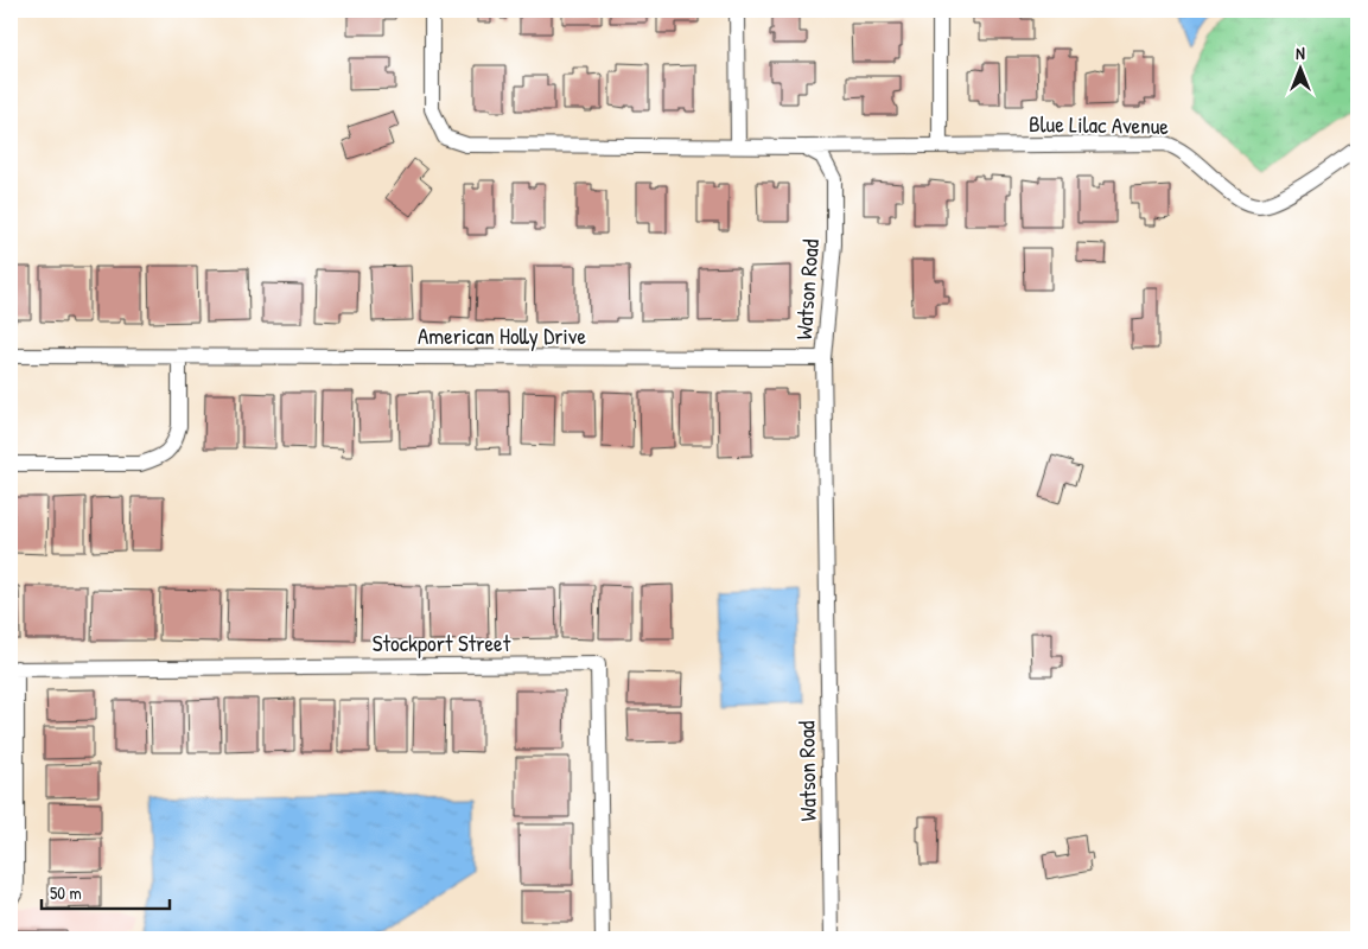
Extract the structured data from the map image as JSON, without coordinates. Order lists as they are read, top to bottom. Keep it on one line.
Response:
{"streets":{"street":["Blue Lilac Avenue","Watson Road","American Holly Drive","Stockport Street"]},"crossings":[["Blue Lilac Avenue","Watson Road"],["Watson Road","American Holly Drive"]],"scale_bar":"50 m","north":"top"}
